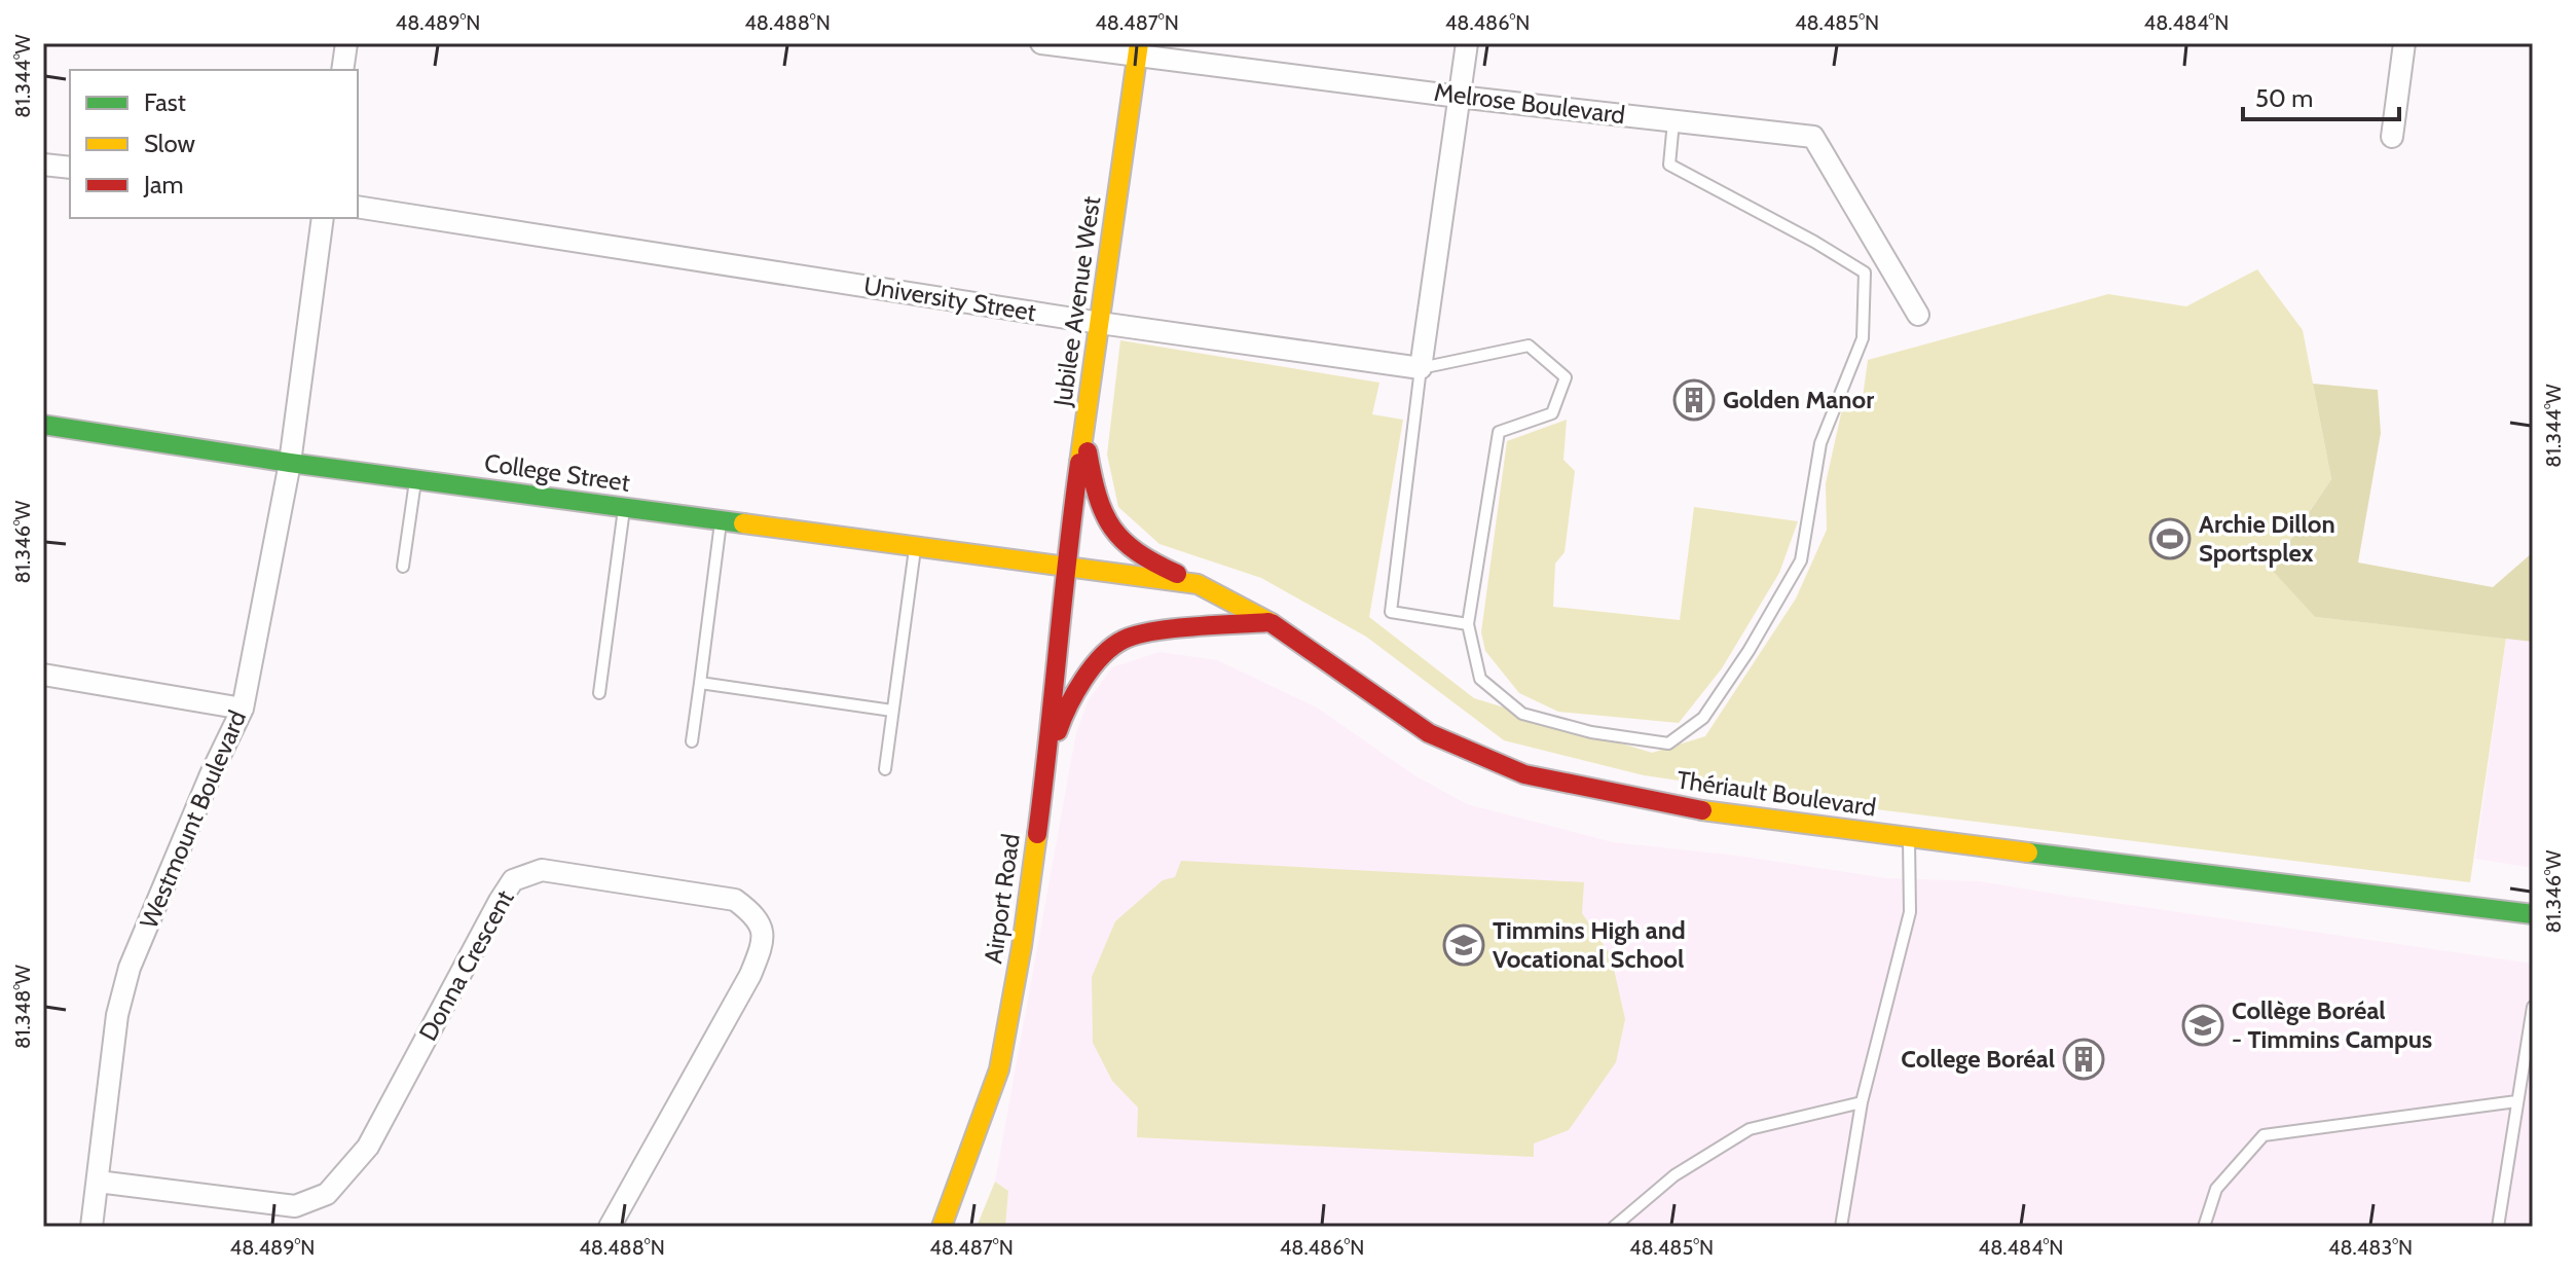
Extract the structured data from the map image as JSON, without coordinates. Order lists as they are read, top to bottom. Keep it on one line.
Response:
{"streets":{"main road":["Jubilee Avenue West","College Street","Thériault Boulevard","Airport Road"],"street":["Melrose Boulevard","University Street","Westmount Boulevard","Donna Crescent"]},"crossings":[["Melrose Boulevard","Jubilee Avenue West"],["University Street","Jubilee Avenue West"],["Jubilee Avenue West","College Street"],["Jubilee Avenue West","Thériault Boulevard"],["Jubilee Avenue West","Airport Road"],["College Street","Thériault Boulevard"],["College Street","Westmount Boulevard"],["College Street","Airport Road"],["Thériault Boulevard","Airport Road"],["Westmount Boulevard","Donna Crescent"]],"places":{"building":["Golden Manor","College Boréal"],"sports":["Archie Dillon Sportsplex"],"school or university":["Timmins High and Vocational School","Collège Boréal - Timmins Campus"]},"legend":["Fast","Slow","Jam"],"scale_bar":"50 m","coordinates":["48.489°N","48.488°N","48.487°N","48.486°N","48.485°N","48.484°N","81.344°W","81.346°W","81.348°W","48.483°N"]}
